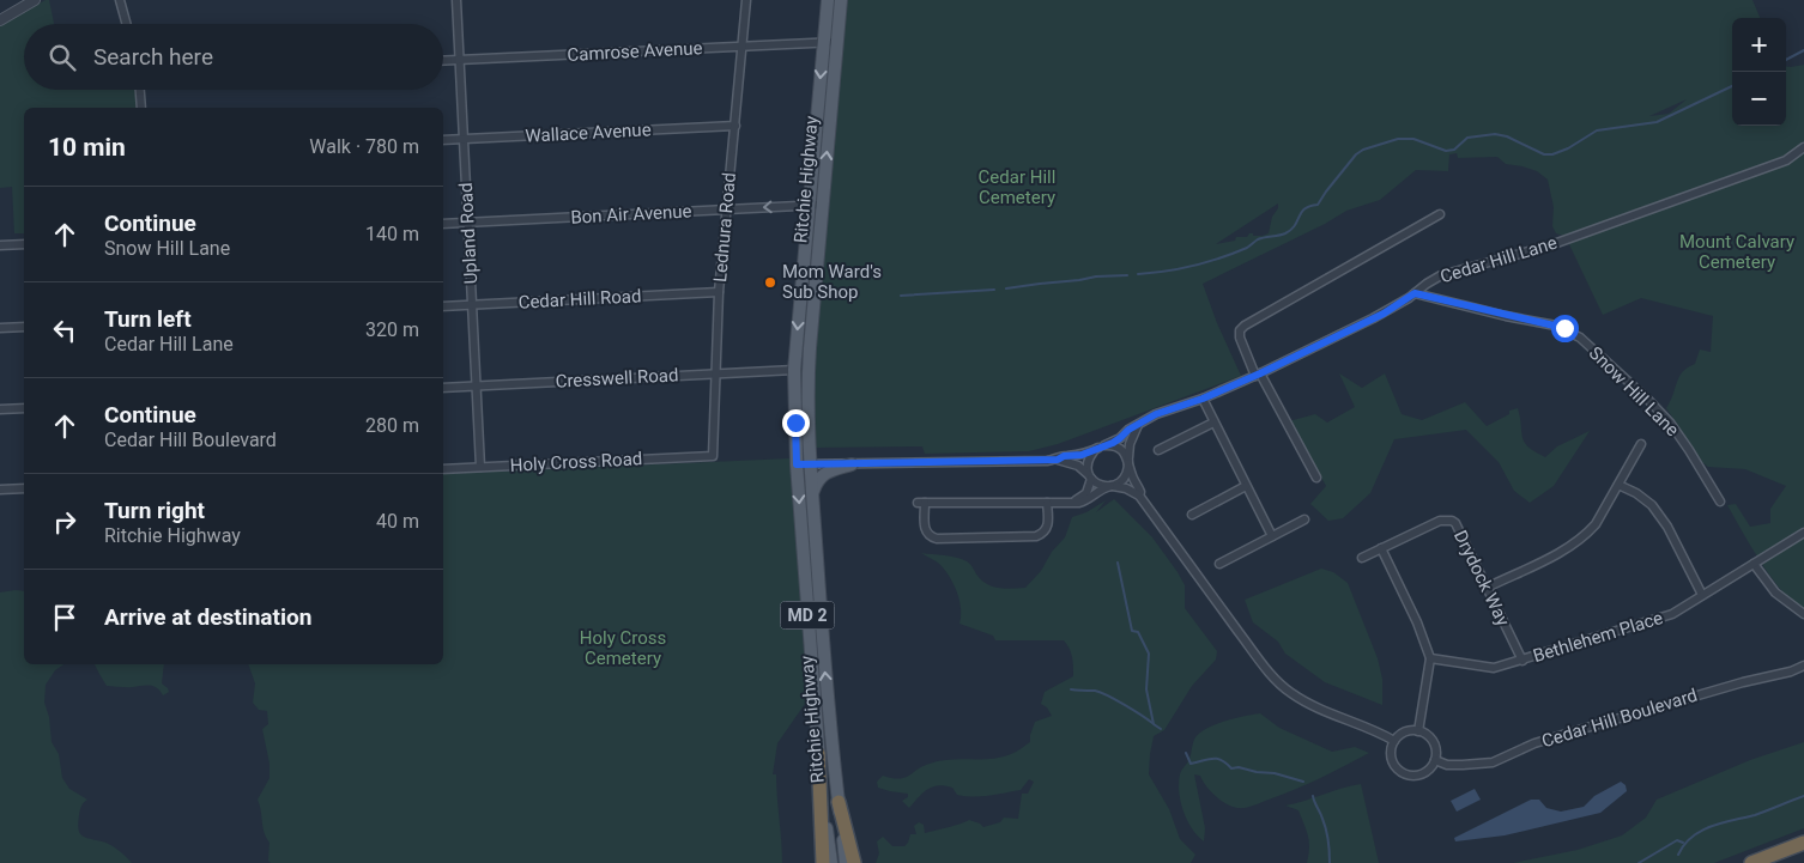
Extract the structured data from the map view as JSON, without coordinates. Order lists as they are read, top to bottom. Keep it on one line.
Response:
{"streets":{"main road":["Ritchie Highway","MD 2"],"street":["Camrose Avenue","Wallace Avenue","Bon Air Avenue","Lednura Road","Upland Road","Cedar Hill Lane","Cedar Hill Road","Cresswell Road","Snow Hill Lane","Holy Cross Road","Drydock Way","Bethlehem Place","Cedar Hill Boulevard"]},"crossings":[["Camrose Avenue","Ritchie Highway"],["Camrose Avenue","Lednura Road"],["Camrose Avenue","Upland Road"],["Wallace Avenue","Lednura Road"],["Wallace Avenue","Upland Road"],["Ritchie Highway","Bon Air Avenue"],["Ritchie Highway","Cresswell Road"],["Bon Air Avenue","Lednura Road"],["Bon Air Avenue","Upland Road"],["Lednura Road","Cedar Hill Road"],["Lednura Road","Cresswell Road"],["Lednura Road","Holy Cross Road"],["Upland Road","Cedar Hill Road"],["Upland Road","Cresswell Road"],["Upland Road","Holy Cross Road"],["Cedar Hill Lane","Snow Hill Lane"],["Drydock Way","Bethlehem Place"]],"parks":["Cedar Hill Cemetery","Mount Calvary Cemetery","Holy Cross Cemetery"],"places":["Mom Ward's Sub Shop"],"page":{"map_buttons":["+","−"],"search":"Search here","heading":["10 min","Walk · 780 m"],"list":[["Continue","Snow Hill Lane","140 m"],["Turn left","Cedar Hill Lane","320 m"],["Continue","Cedar Hill Boulevard","280 m"],["Turn right","Ritchie Highway","40 m"],"Arrive at destination"]}}
